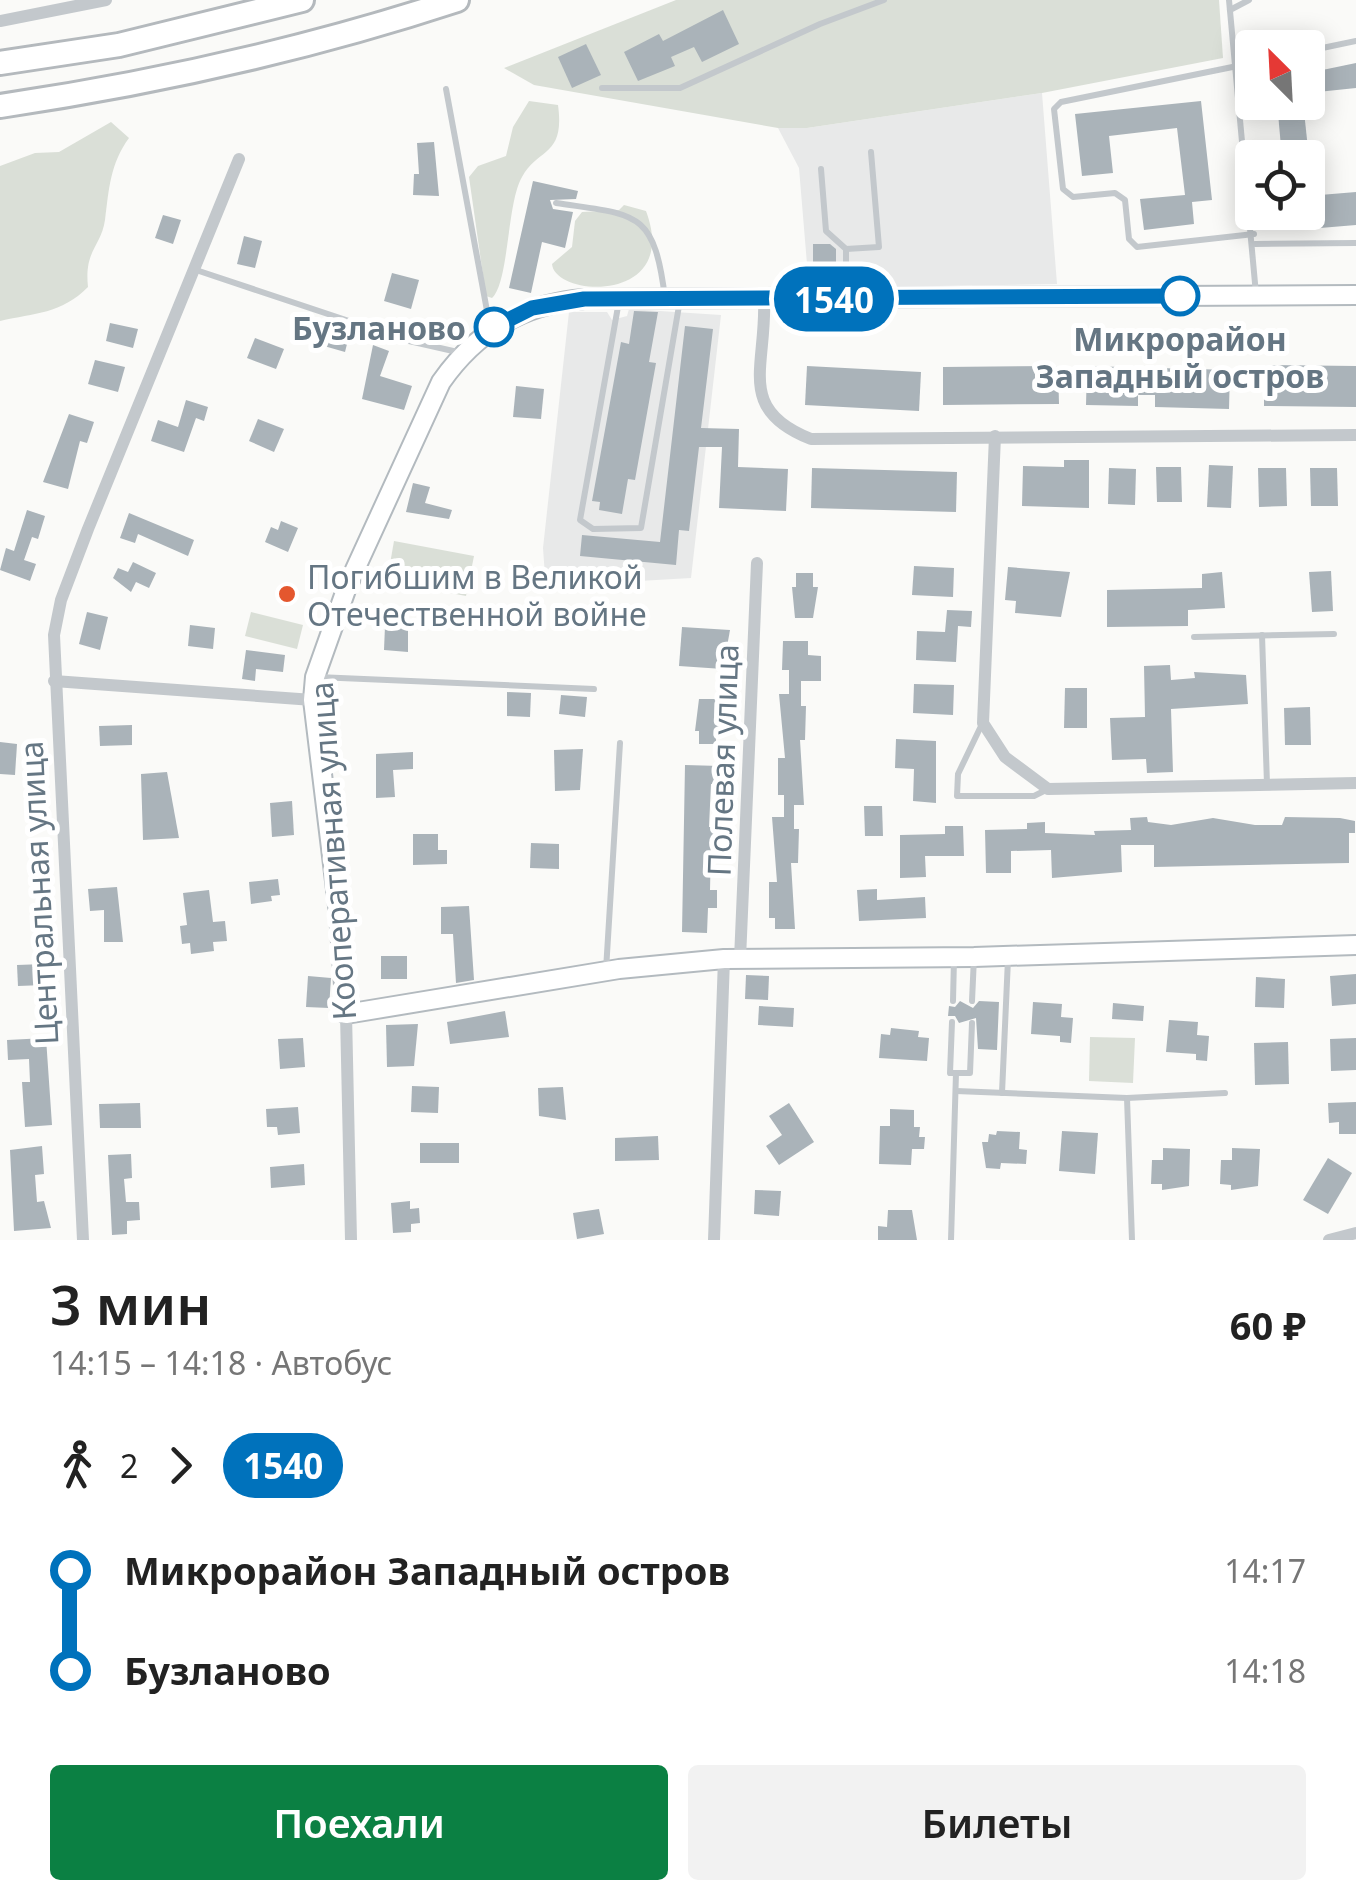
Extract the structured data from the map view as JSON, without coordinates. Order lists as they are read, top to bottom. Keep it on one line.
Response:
{"streets":{"street":["Полевая улица","Кооперативная улица","Центральная улица"]},"places":["Микрорайон Западный остров","Бузланово","Погибшим в Великой Отечественной войне"],"lines":["bus line 1540"],"north":"top left","page":{"on_map":"1540","heading":["3 мин","14:15 – 14:18 · Автобус","60 ₽"],"legs":["2","1540"],"list":[{"name":"Микрорайон Западный остров","value":"14:17"},{"name":"Бузланово","value":"14:18"}],"buttons":["Поехали","Билеты"]}}
